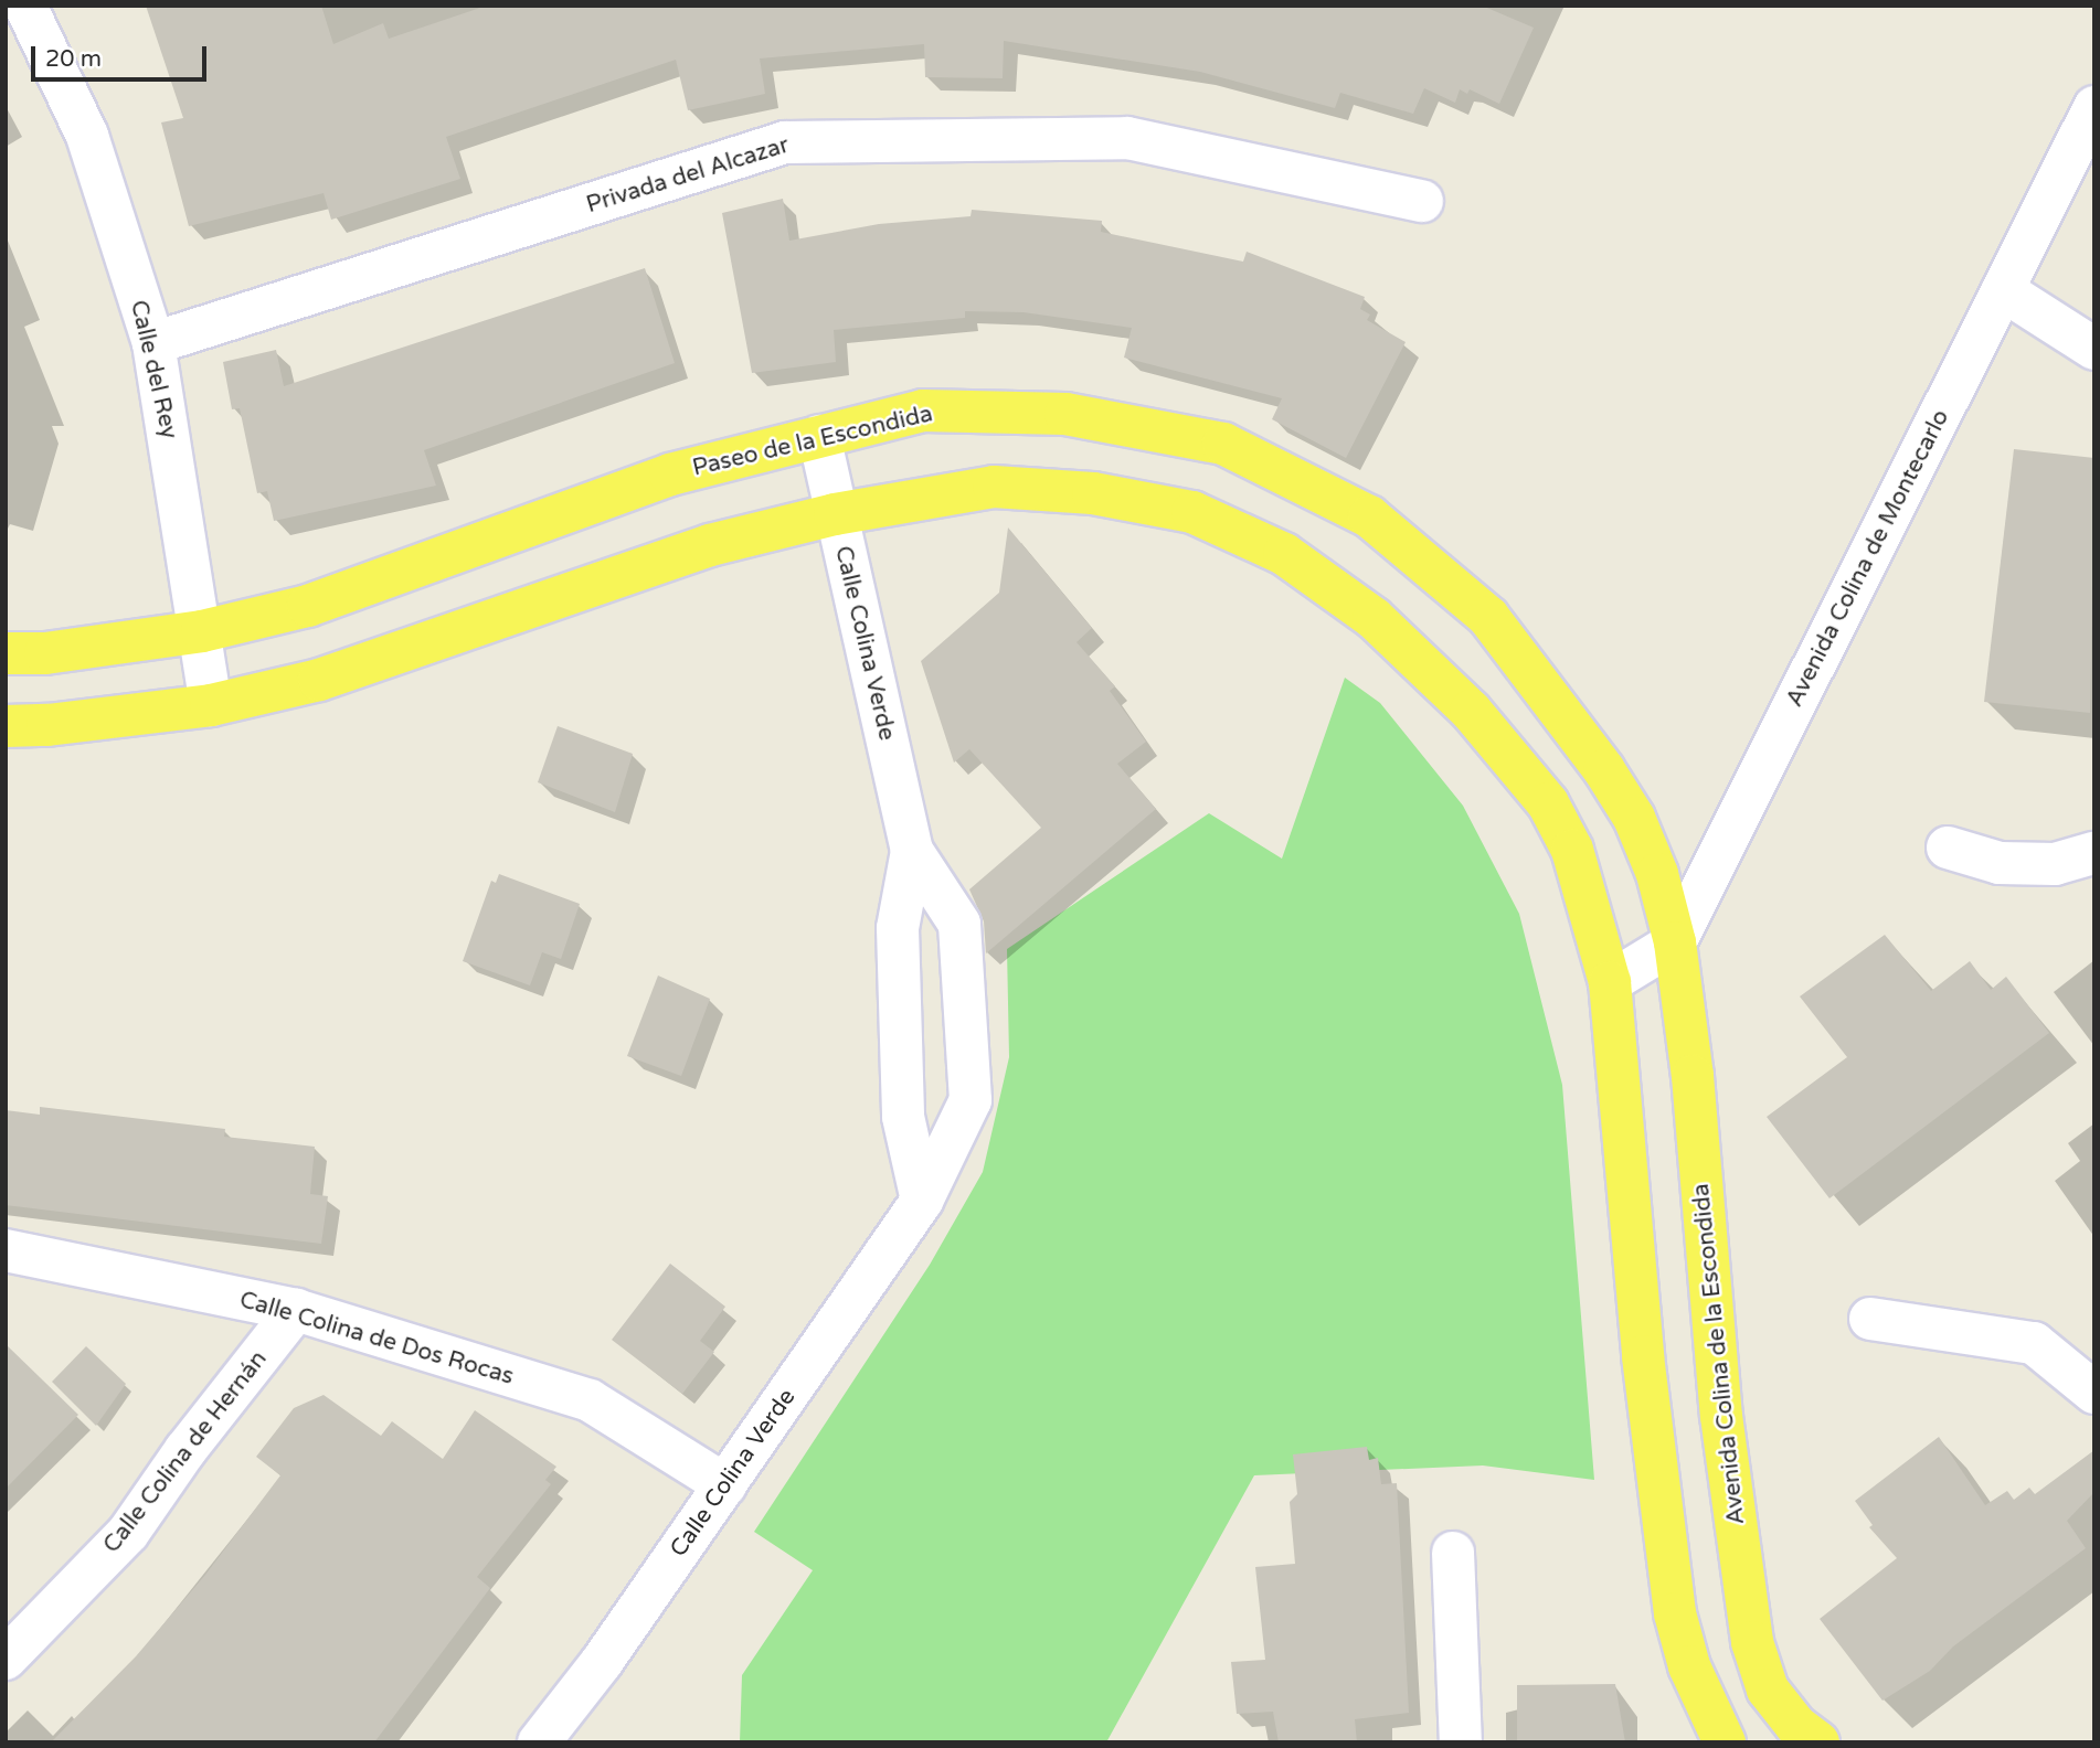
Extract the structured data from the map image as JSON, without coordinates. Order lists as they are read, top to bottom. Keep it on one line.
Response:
{"streets":{"main road":["Paseo de la Escondida","Avenida Colina de la Escondida"],"street":["Privada del Alcazar","Calle del Rey","Avenida Colina de Montecarlo","Calle Colina Verde","Calle Colina de Dos Rocas","Calle Colina de Hernán"]},"crossings":[["Privada del Alcazar","Calle del Rey"],["Calle del Rey","Paseo de la Escondida"],["Paseo de la Escondida","Avenida Colina de Montecarlo"],["Paseo de la Escondida","Calle Colina Verde"],["Paseo de la Escondida","Avenida Colina de la Escondida"],["Avenida Colina de Montecarlo","Avenida Colina de la Escondida"],["Calle Colina Verde","Calle Colina de Dos Rocas"],["Calle Colina de Dos Rocas","Calle Colina de Hernán"]],"scale_bar":"20 m"}
